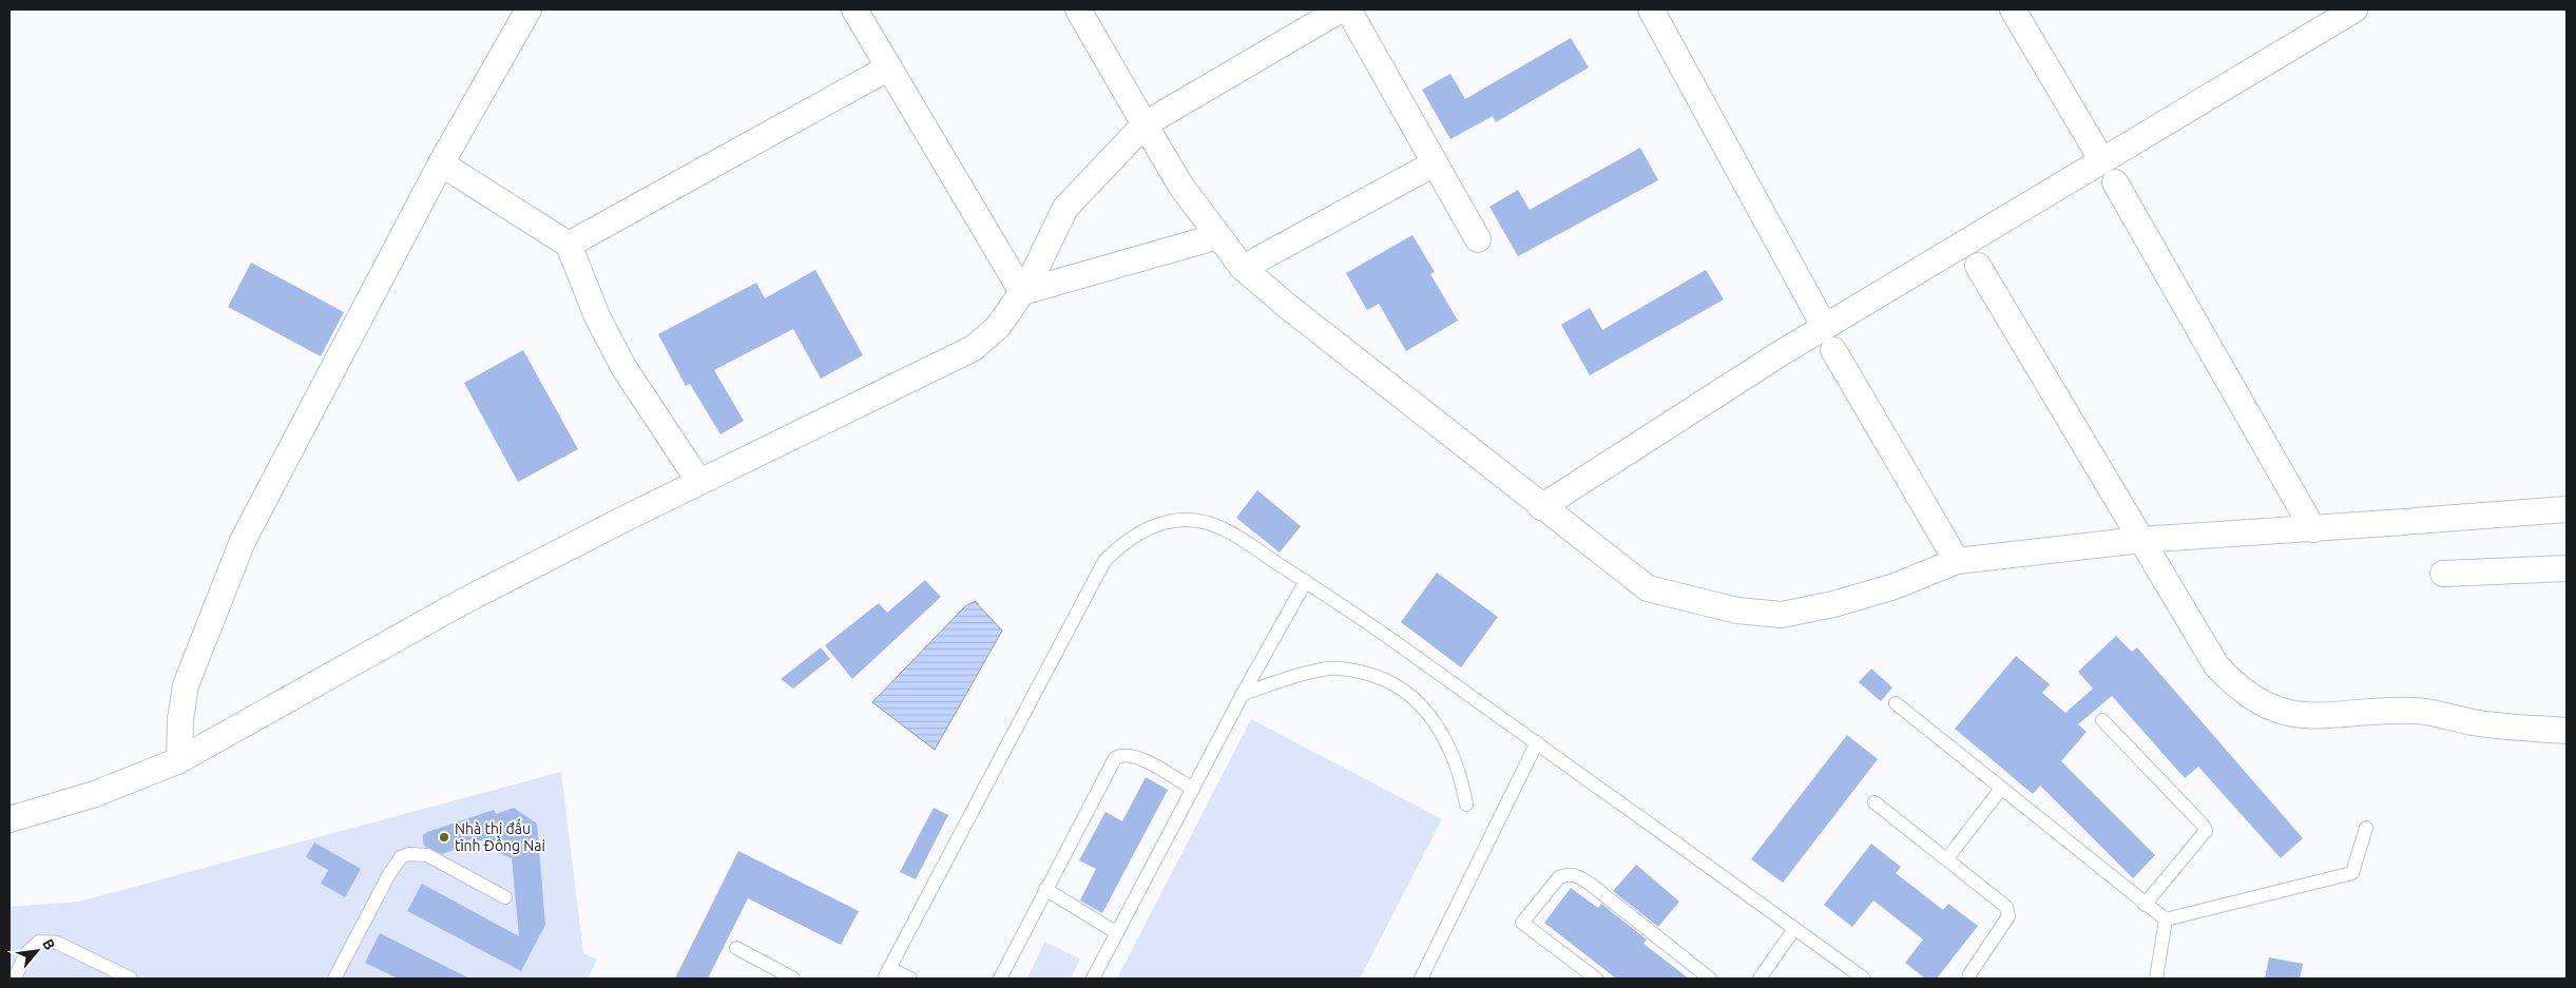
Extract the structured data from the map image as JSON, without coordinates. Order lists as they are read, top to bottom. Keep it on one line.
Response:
{"places":["Nhà thi đấu tỉnh Đồng Nai"],"north":"top right"}
